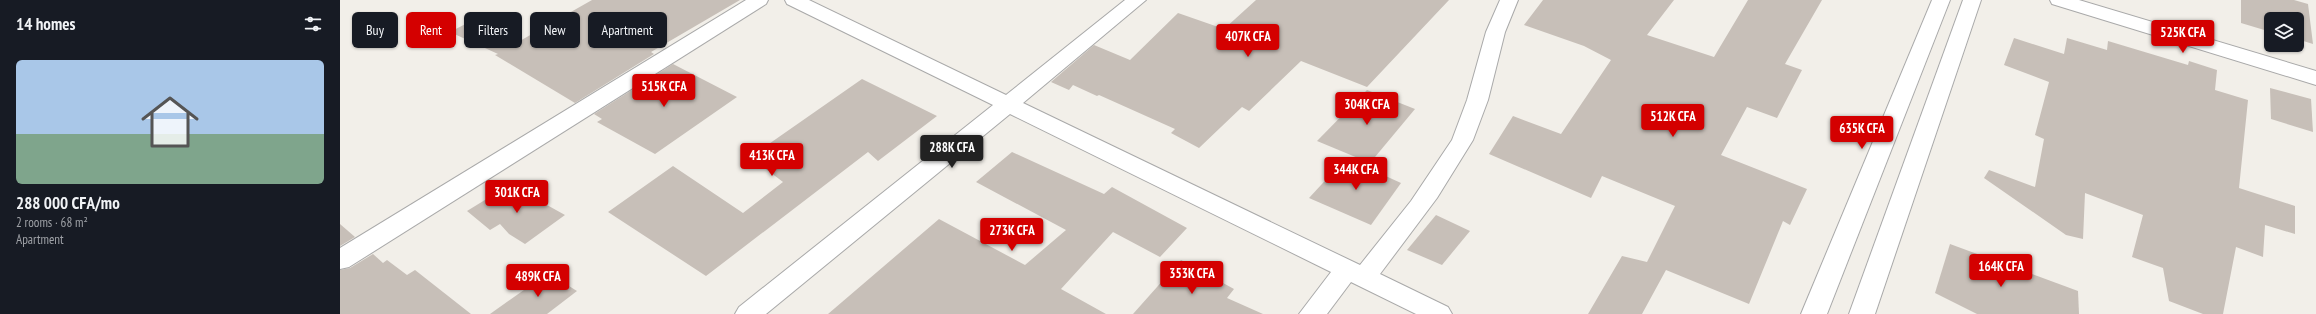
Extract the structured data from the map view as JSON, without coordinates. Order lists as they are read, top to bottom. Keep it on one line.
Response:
{"page":{"heading":"14 homes","chip":["Buy","Rent","Filters","New","Apartment"],"price":["525K CFA","407K CFA","515K CFA","304K CFA","512K CFA","635K CFA","288K CFA","413K CFA","344K CFA","301K CFA","273K CFA","164K CFA","353K CFA","489K CFA"],"list":[{"name":"288 000 CFA/mo","note":"2 rooms · 68 m² · Apartment"}]}}
